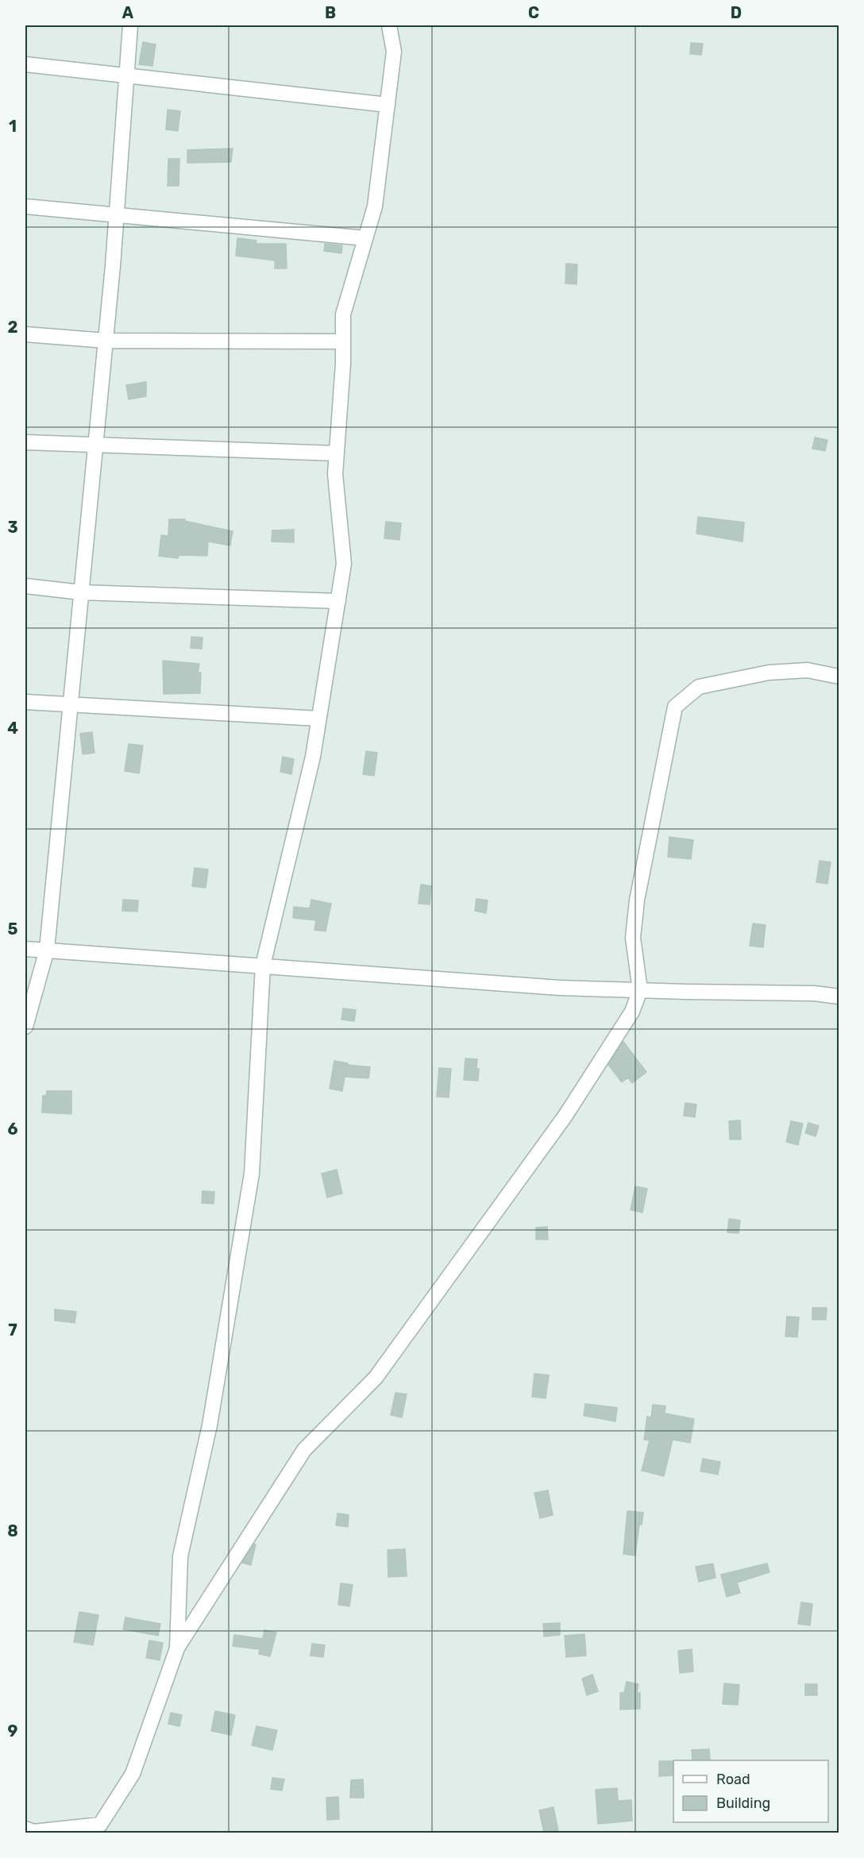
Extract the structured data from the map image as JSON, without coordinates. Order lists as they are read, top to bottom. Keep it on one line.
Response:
{"legend":["Road","Building"],"grid":{"columns":["A","B","C","D"],"rows":["1","2","3","4","5","6","7","8","9"]}}
